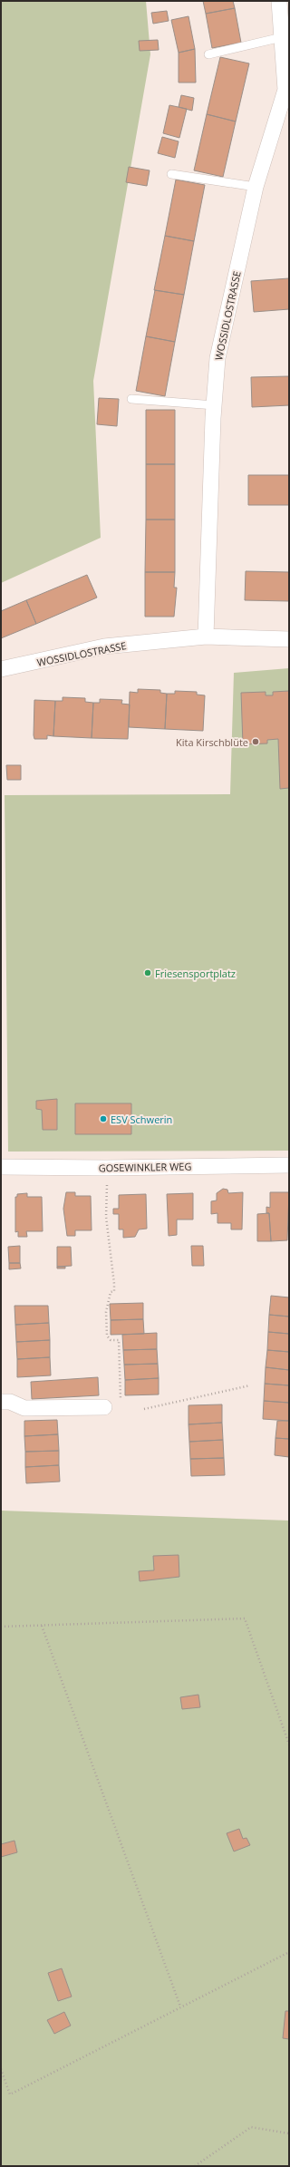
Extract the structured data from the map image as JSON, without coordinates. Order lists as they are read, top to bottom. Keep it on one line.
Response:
{"streets":{"street":["WOSSIDLOSTRASSE","GOSEWINKLER WEG"]},"places":["Kita Kirschblüte","Friesensportplatz","ESV Schwerin"]}
